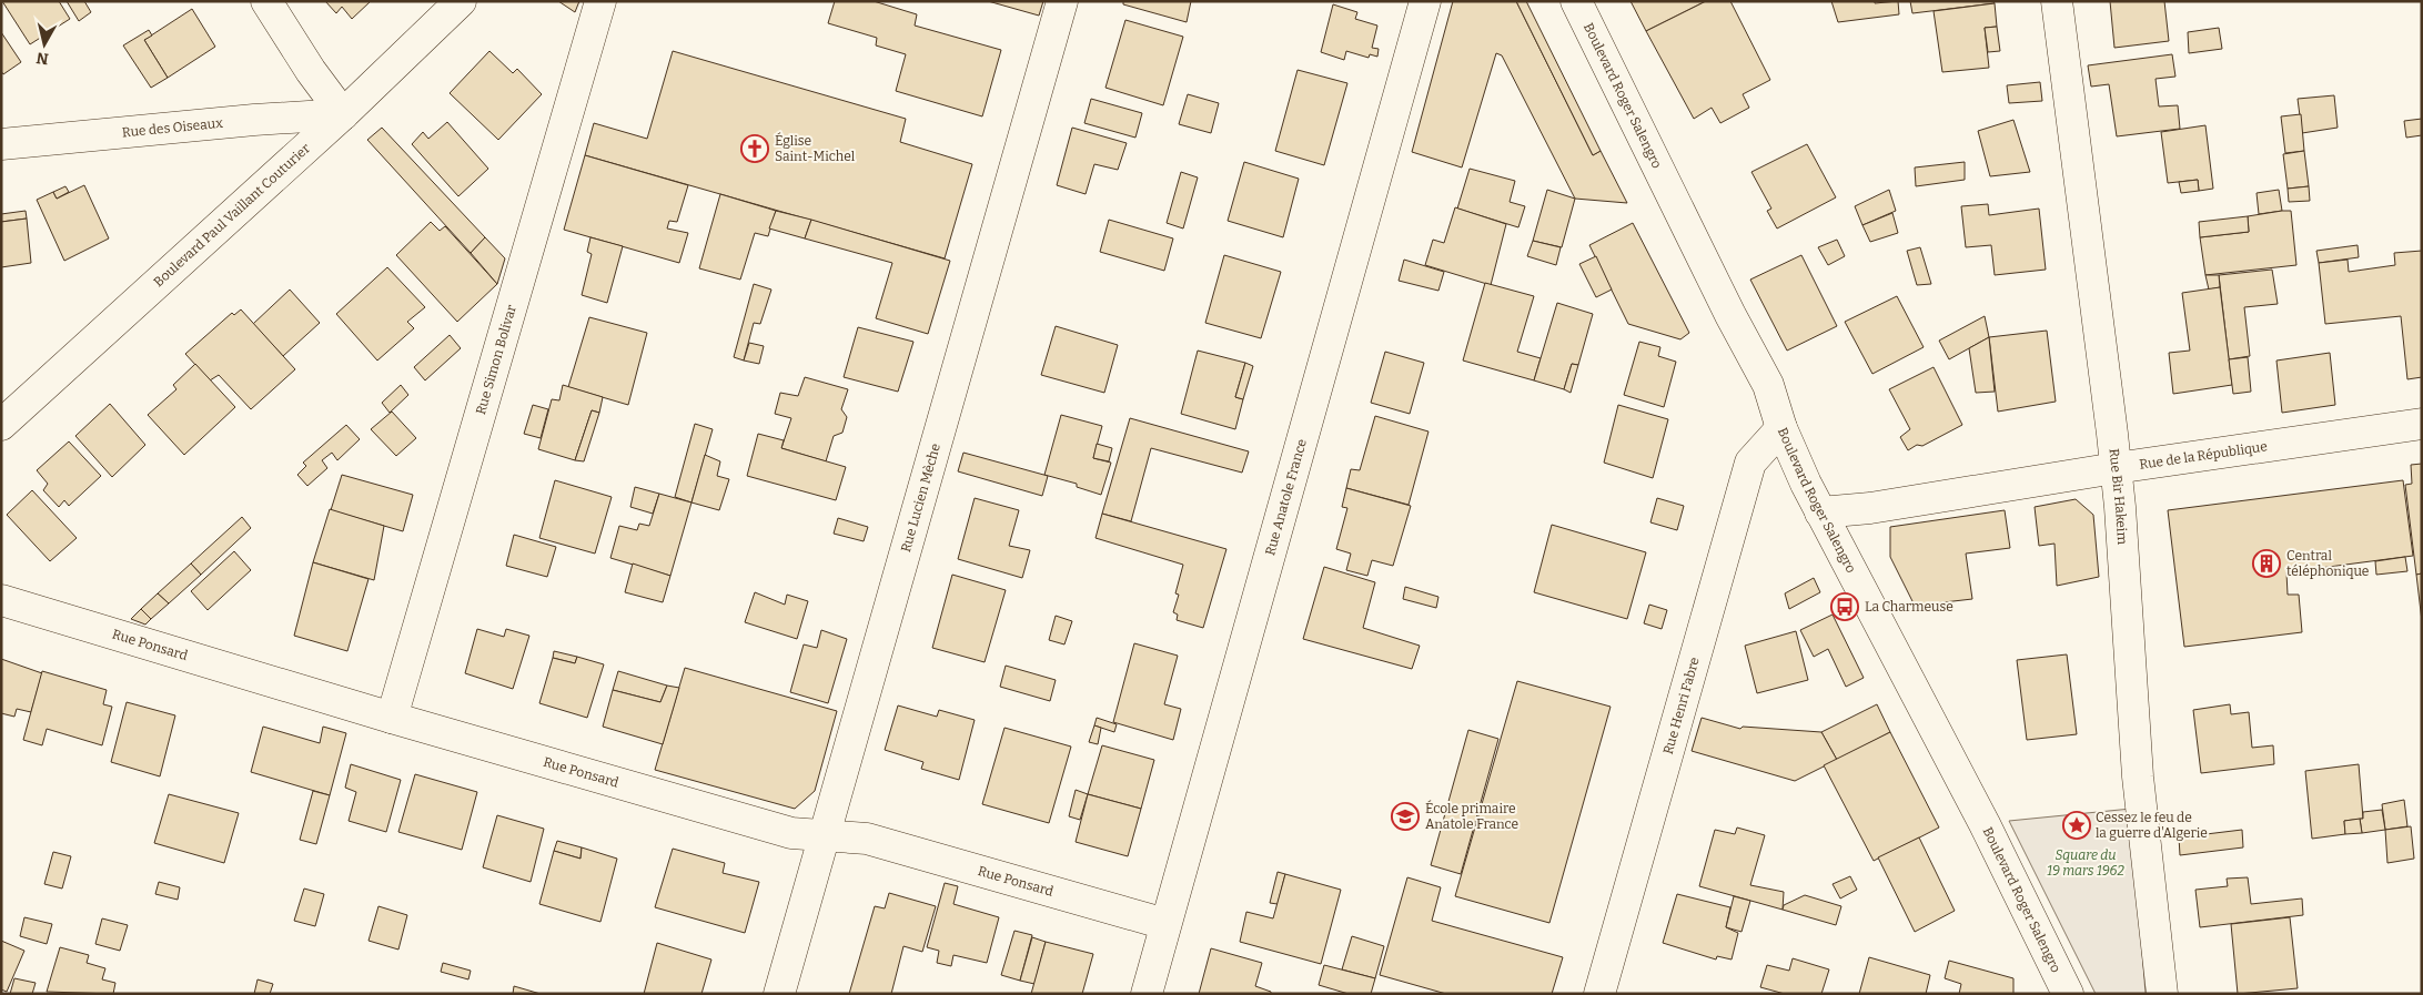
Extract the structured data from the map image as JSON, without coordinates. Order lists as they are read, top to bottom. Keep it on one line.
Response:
{"streets":{"street":["Boulevard Roger Salengro","Rue des Oiseaux","Boulevard Paul Vaillant Couturier","Rue Simon Bolivar","Rue de la République","Rue Lucien Mèche","Rue Anatole France","Rue Bir Hakeim","Rue Ponsard","Rue Henri Fabre"]},"crossings":[["Boulevard Roger Salengro","Rue de la République"],["Boulevard Roger Salengro","Rue Henri Fabre"],["Rue des Oiseaux","Boulevard Paul Vaillant Couturier"],["Rue Simon Bolivar","Rue Ponsard"],["Rue de la République","Rue Bir Hakeim"],["Rue Lucien Mèche","Rue Ponsard"],["Rue Anatole France","Rue Ponsard"]],"parks":["Square du 19 mars 1962"],"places":{"church":["Église Saint-Michel"],"building":["Central téléphonique"],"bus stop":["La Charmeuse"],"school or university":["École primaire Anatole France"],"place":["Cessez le feu de la guerre d'Algerie"]},"north":"bottom"}
